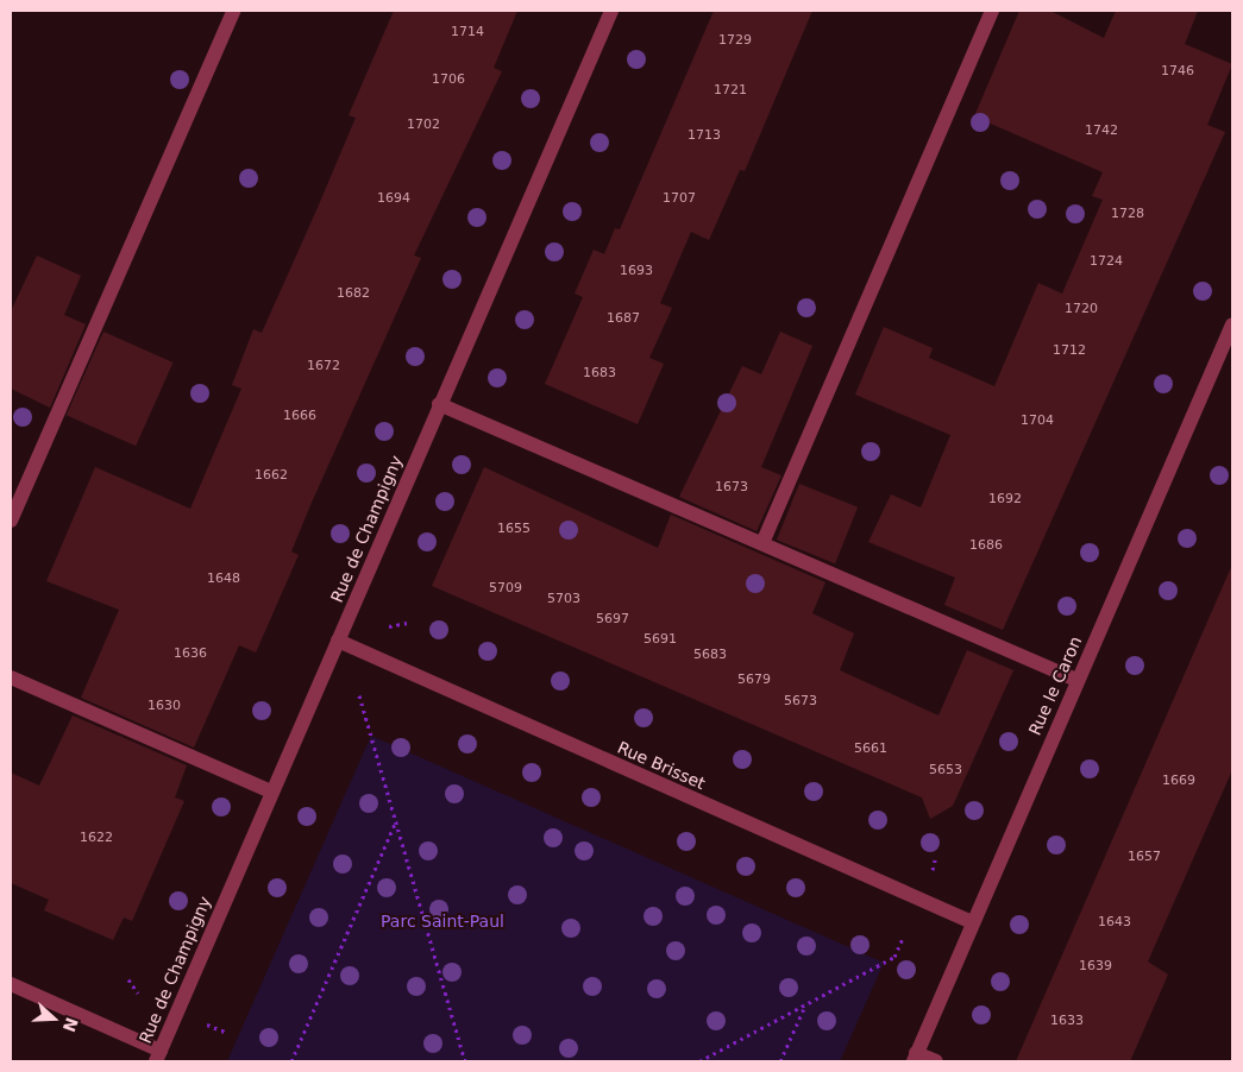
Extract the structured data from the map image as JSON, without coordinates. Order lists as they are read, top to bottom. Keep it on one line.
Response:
{"streets":{"street":["Rue de Champigny","Rue le Caron","Rue Brisset"]},"crossings":[["Rue de Champigny","Rue Brisset"],["Rue le Caron","Rue Brisset"]],"parks":["Parc Saint-Paul"],"house_numbers":["1714","1729","1746","1706","1721","1702","1742","1713","1694","1707","1728","1724","1693","1682","1720","1687","1712","1672","1683","1666","1704","1662","1673","1692","1655","1686","1648","5709","5703","5697","5691","1636","5683","5679","5673","1630","5661","5653","1669","1622","1657","1643","1639","1633"],"north":"right"}
